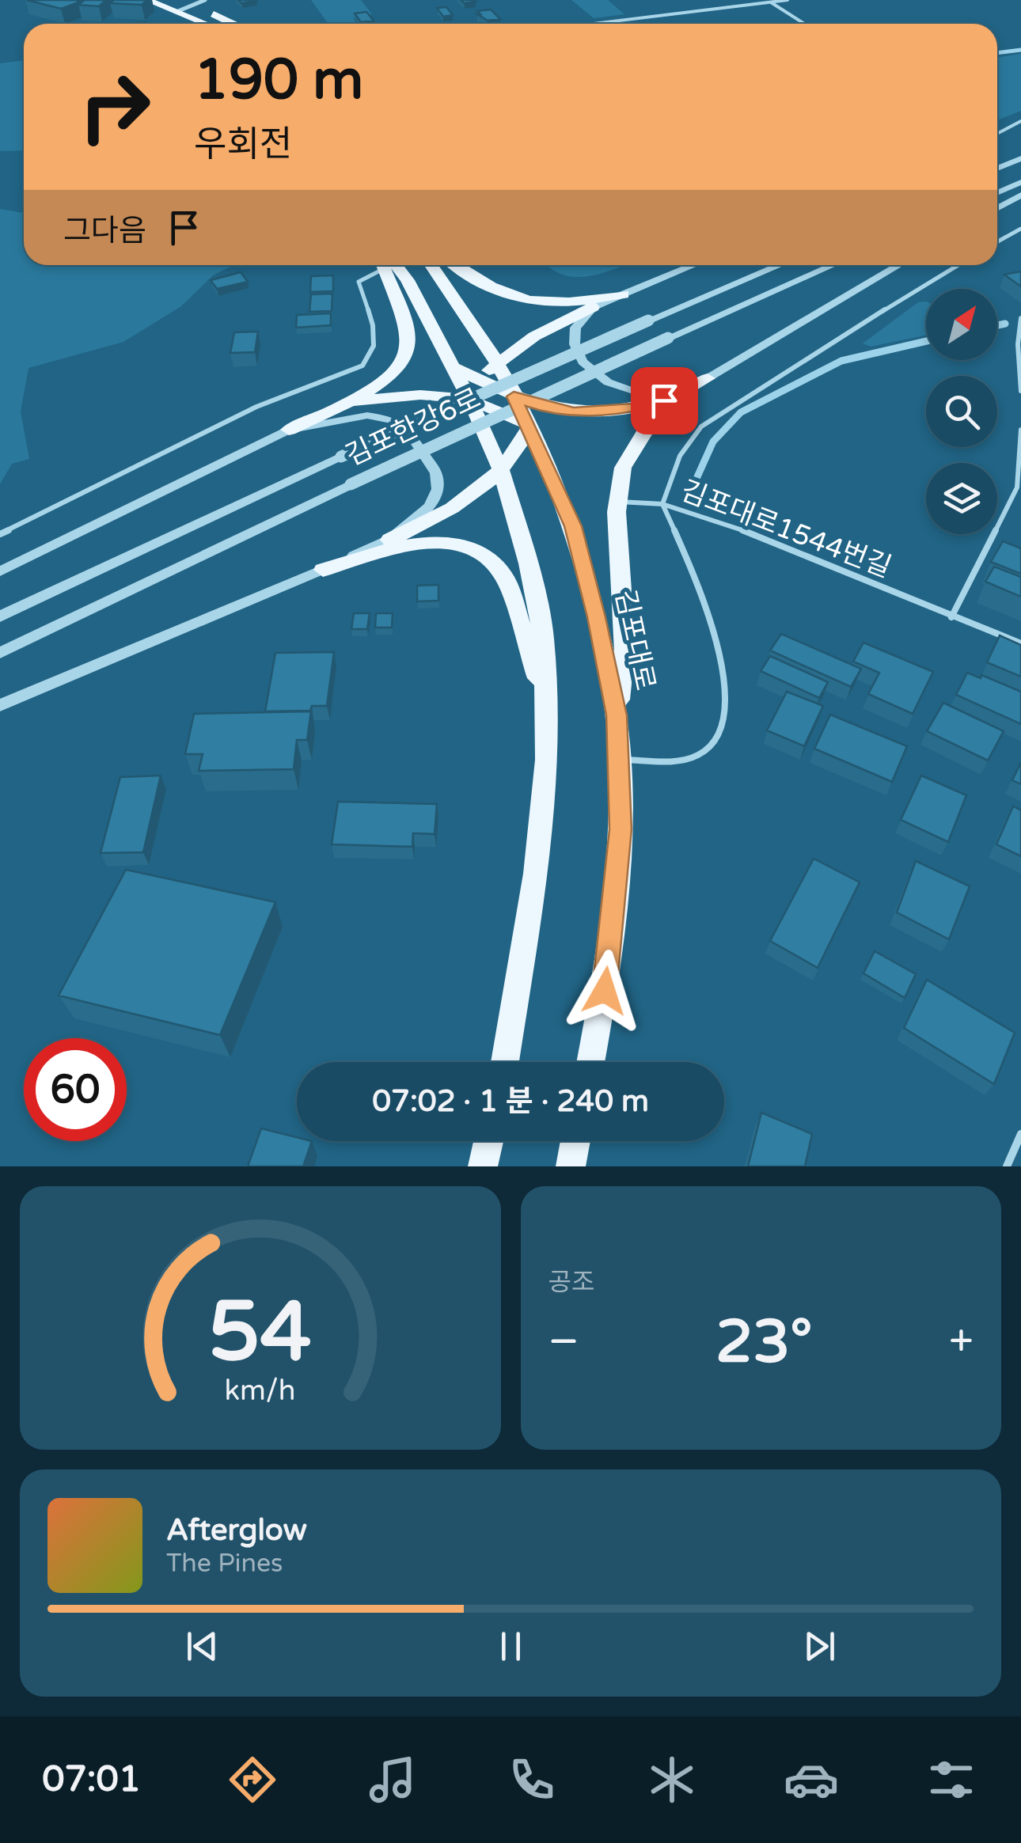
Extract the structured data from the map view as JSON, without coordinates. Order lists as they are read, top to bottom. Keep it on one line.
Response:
{"streets":{"main road":["김포대로"],"street":["김포한강6로"],"lane":["김포대로1544번길"]},"crossings":[["김포대로1544번길","김포대로"]],"north":"top right","page":{"turn":["190 m","우회전"],"then":"그다음","limit":"60","trip":"07:02 · 1 분 · 240 m","tile":"공조","heat":["−","23°","+"],"song":["Afterglow","The Pines"],"tabs":"07:01","gauge":["54","km/h"]}}
